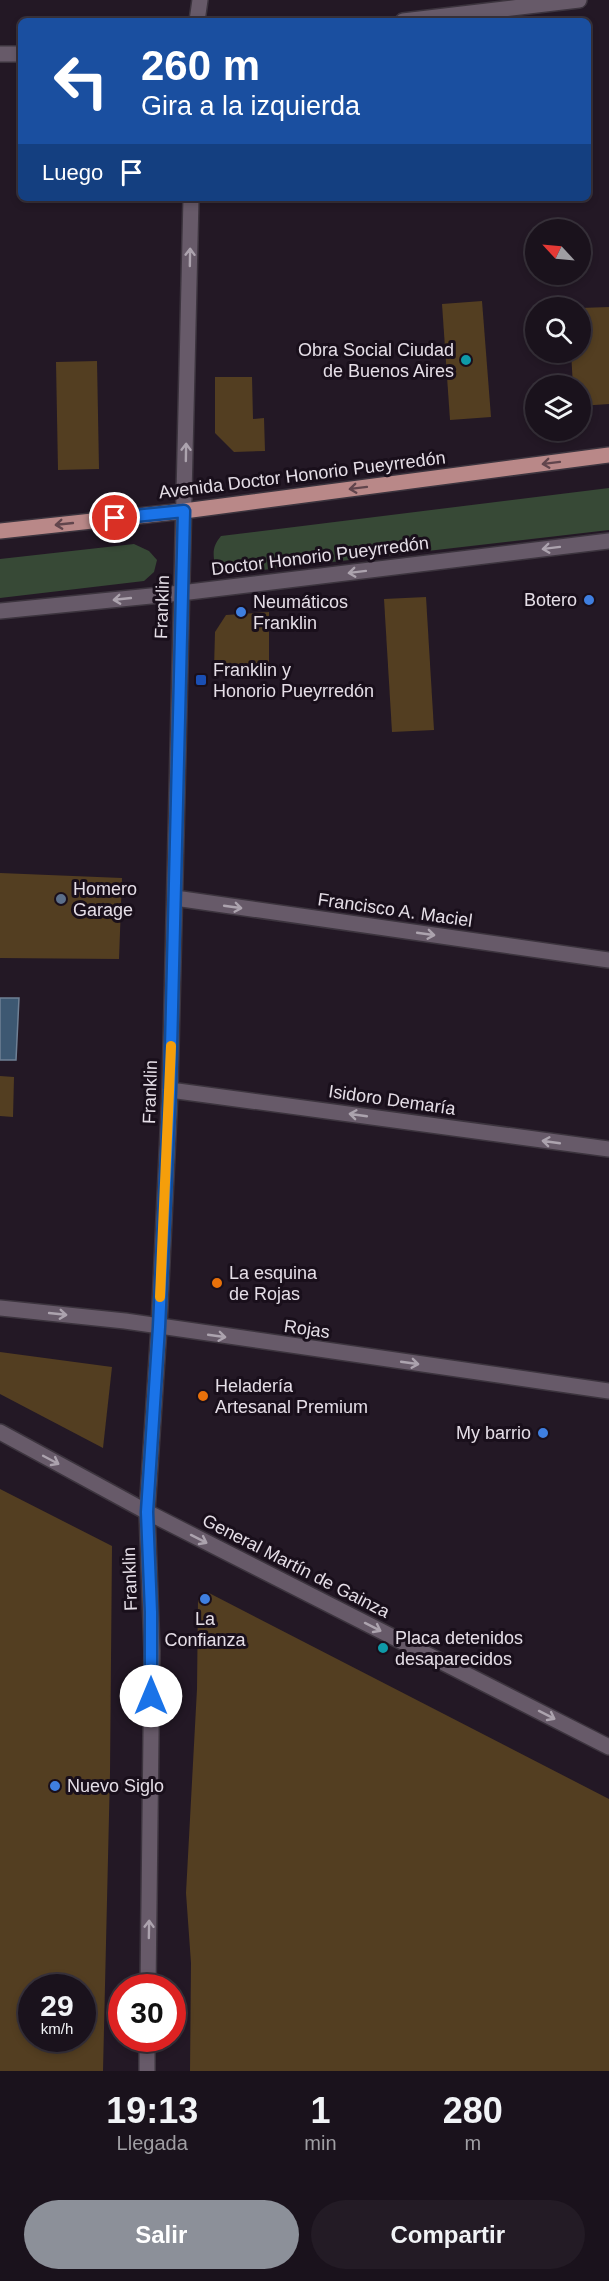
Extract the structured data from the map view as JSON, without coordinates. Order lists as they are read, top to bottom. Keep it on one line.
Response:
{"streets":{"main road":["Avenida Doctor Honorio Pueyrredón"],"street":["Doctor Honorio Pueyrredón","Franklin","Francisco A. Maciel","Isidoro Demaría","Rojas","General Martín de Gainza"]},"crossings":[["Avenida Doctor Honorio Pueyrredón","Franklin"],["Doctor Honorio Pueyrredón","Franklin"],["Franklin","Francisco A. Maciel"],["Franklin","Isidoro Demaría"],["Franklin","Rojas"],["Franklin","General Martín de Gainza"]],"one_way":["Avenida Doctor Honorio Pueyrredón","Doctor Honorio Pueyrredón","Franklin","Francisco A. Maciel","Isidoro Demaría","Rojas","General Martín de Gainza"],"places":{"other":["Obra Social Ciudad de Buenos Aires","Botero","Neumáticos Franklin","Homero Garage","La esquina de Rojas","Heladería Artesanal Premium","My barrio","La Confianza","Placa detenidos desaparecidos","Nuevo Siglo"],"transit":["Franklin y Honorio Pueyrredón"]},"north":"top left","page":{"turn":["260 m","Gira a la izquierda"],"then":"Luego","speed":"29 km/h","limit":"30","eta":["19:13","Llegada","1","min","280","m"],"buttons":["Salir","Compartir"]}}
